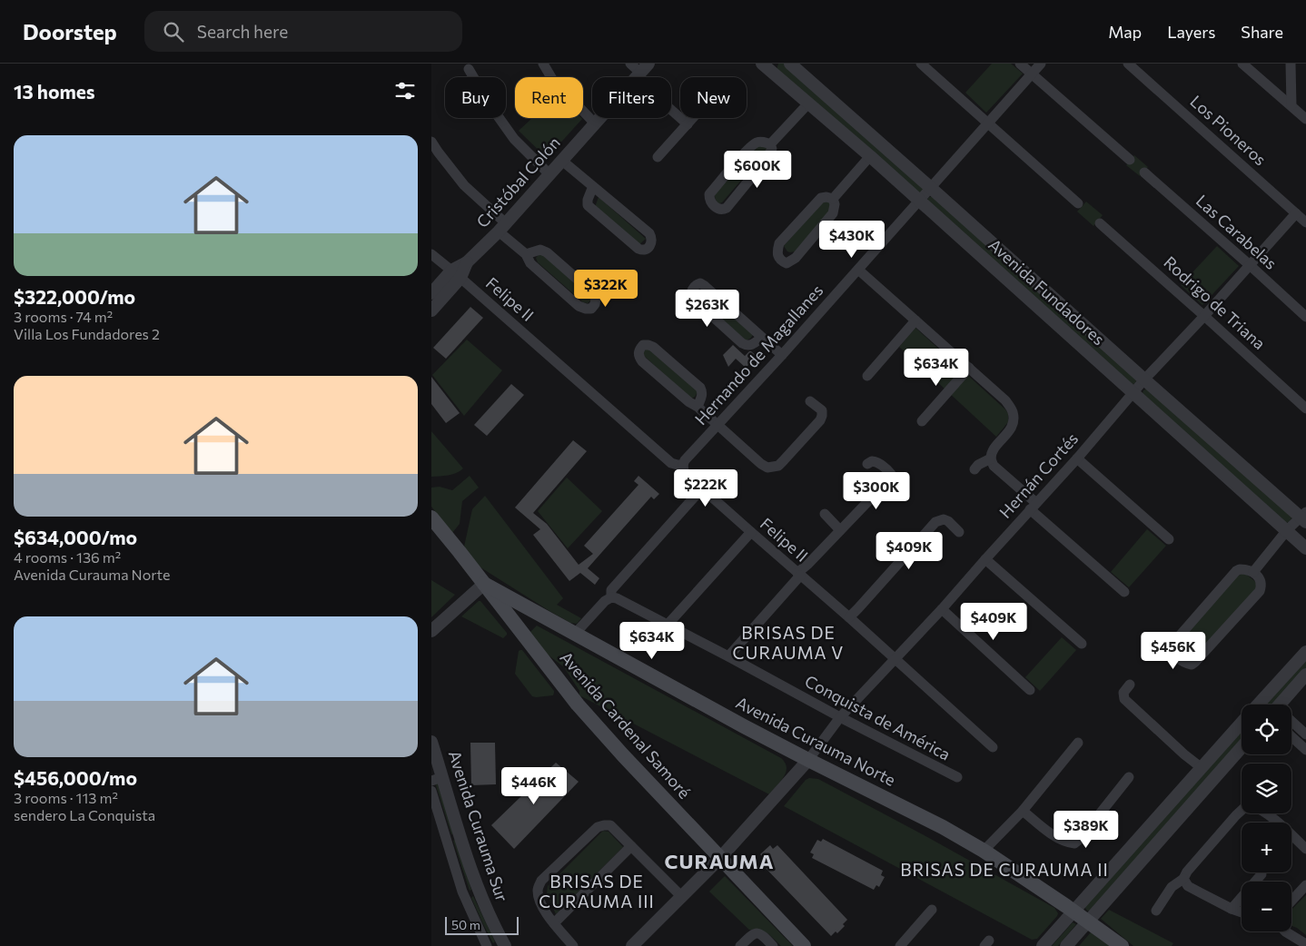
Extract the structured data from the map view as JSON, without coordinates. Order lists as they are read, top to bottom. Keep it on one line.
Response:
{"streets":{"main road":["Avenida Cardenal Samoré","Avenida Curauma Norte"],"street":["Los Pioneros","Cristóbal Colón","Las Carabelas","Avenida Fundadores","Felipe II","Rodrigo de Triana","Hernando de Magallanes","Hernán Cortés","Conquista de América","Avenida Curauma Sur"]},"crossings":[["Los Pioneros","Hernán Cortés"],["Cristóbal Colón","Felipe II"],["Las Carabelas","Hernán Cortés"],["Avenida Fundadores","Hernando de Magallanes"],["Avenida Fundadores","Hernán Cortés"],["Felipe II","Hernando de Magallanes"],["Felipe II","Hernán Cortés"],["Rodrigo de Triana","Hernán Cortés"],["Hernán Cortés","Conquista de América"],["Hernán Cortés","Avenida Curauma Norte"],["Avenida Cardenal Samoré","Avenida Curauma Norte"]],"districts":["BRISAS DE CURAUMA V","CURAUMA","BRISAS DE CURAUMA II","BRISAS DE CURAUMA III"],"scale_bar":"50 m","page":{"header":"Doorstep","search":"Search here","nav":["Map","Layers","Share"],"heading":"13 homes","chip":["Buy","Rent","Filters","New"],"list":[{"name":"$322,000/mo","note":"3 rooms · 74 m² · Villa Los Fundadores 2"},{"name":"$634,000/mo","note":"4 rooms · 136 m² · Avenida Curauma Norte"},{"name":"$456,000/mo","note":"3 rooms · 113 m² · sendero La Conquista"}],"price":["$600K","$430K","$322K","$263K","$634K","$222K","$300K","$409K","$409K","$634K","$456K","$446K","$389K"],"map_buttons":["+","−"],"scale":"50 m"}}
